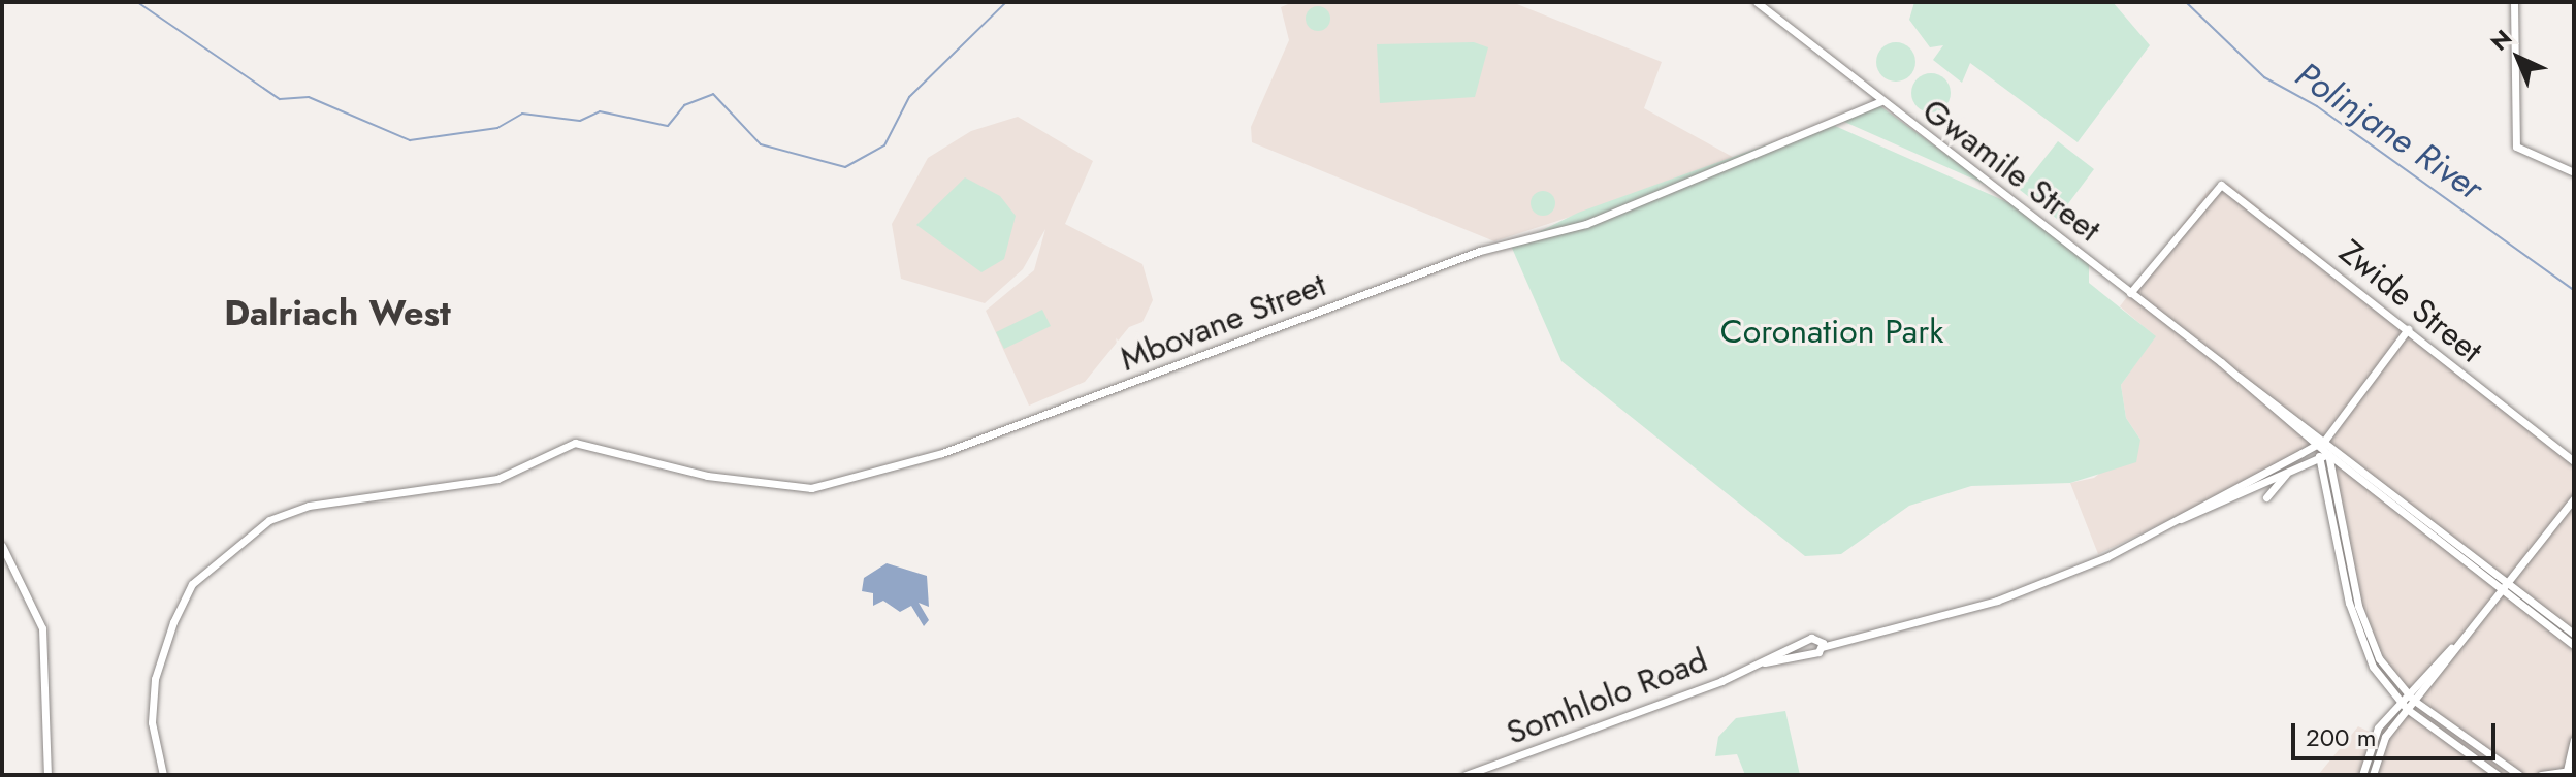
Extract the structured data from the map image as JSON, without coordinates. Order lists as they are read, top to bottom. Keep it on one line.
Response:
{"streets":{"main road":["Gwamile Street","Zwide Street","Mbovane Street","Somhlolo Road"]},"crossings":[["Gwamile Street","Zwide Street"],["Gwamile Street","Mbovane Street"],["Gwamile Street","Somhlolo Road"]],"districts":["Dalriach West"],"water":["Polinjane River"],"parks":["Coronation Park"],"scale_bar":"200 m","north":"top left"}
